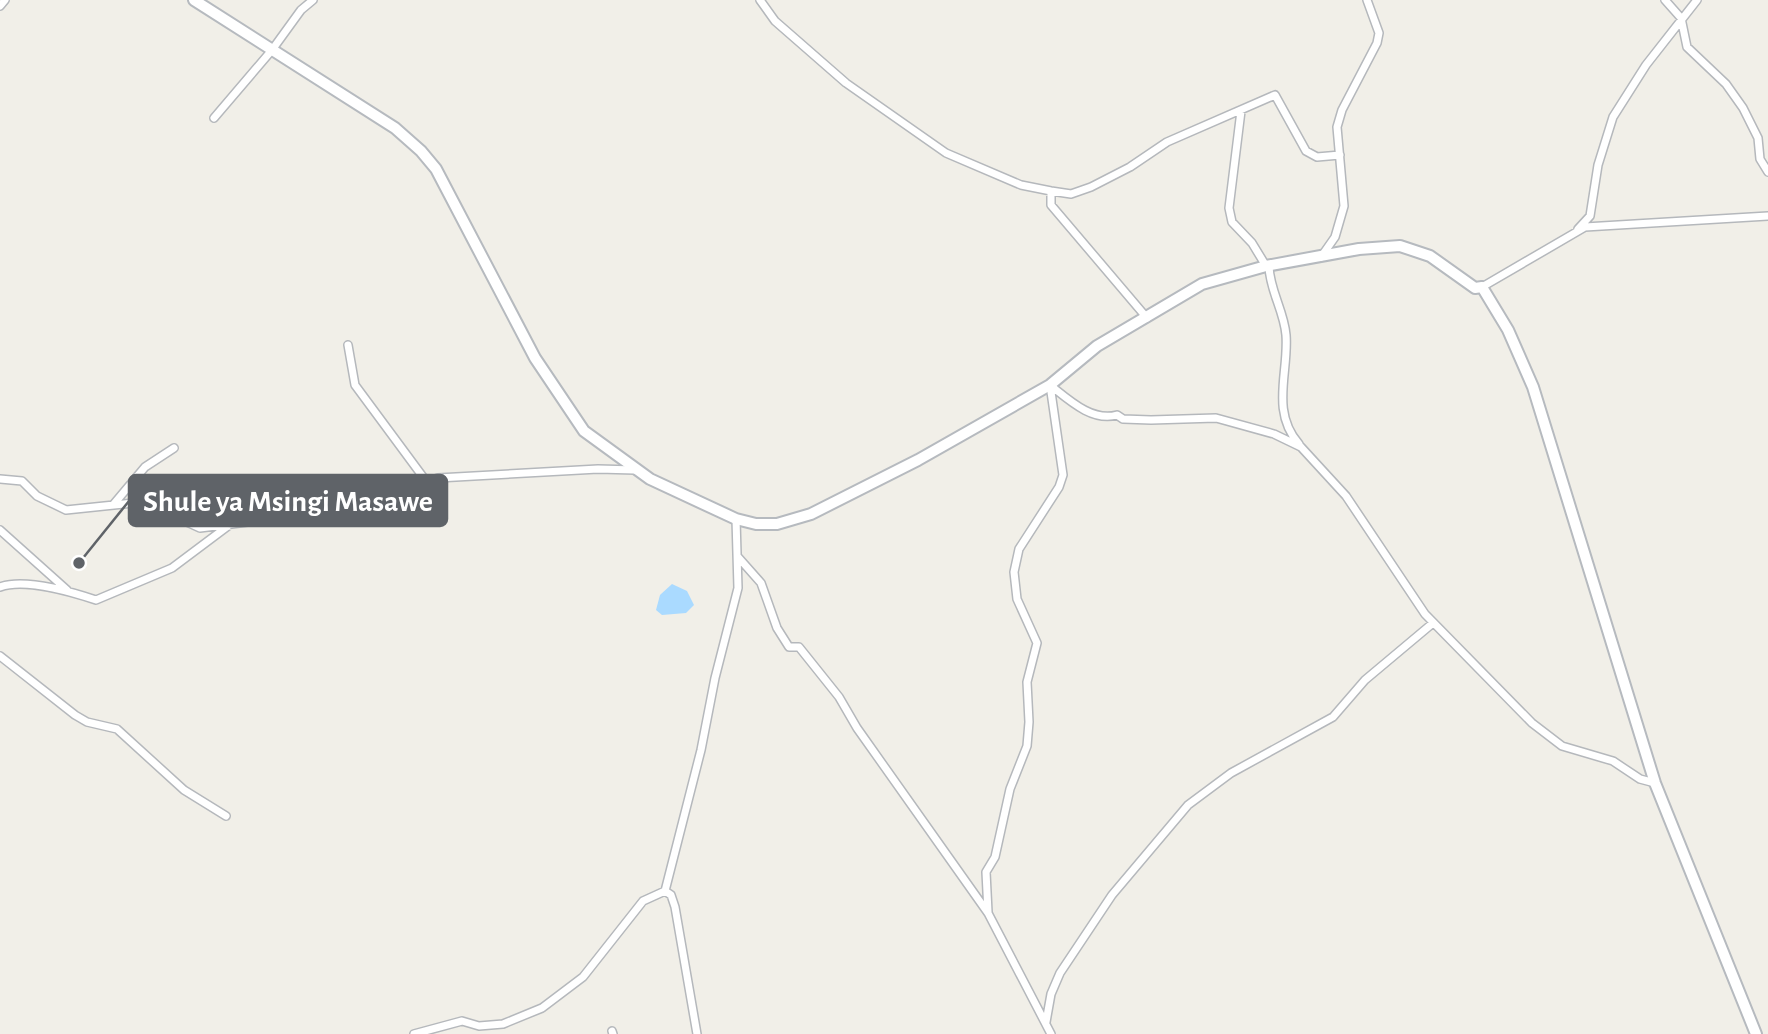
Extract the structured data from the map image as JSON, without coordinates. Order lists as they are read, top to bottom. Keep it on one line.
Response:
{"places":["Shule ya Msingi Masawe"]}
